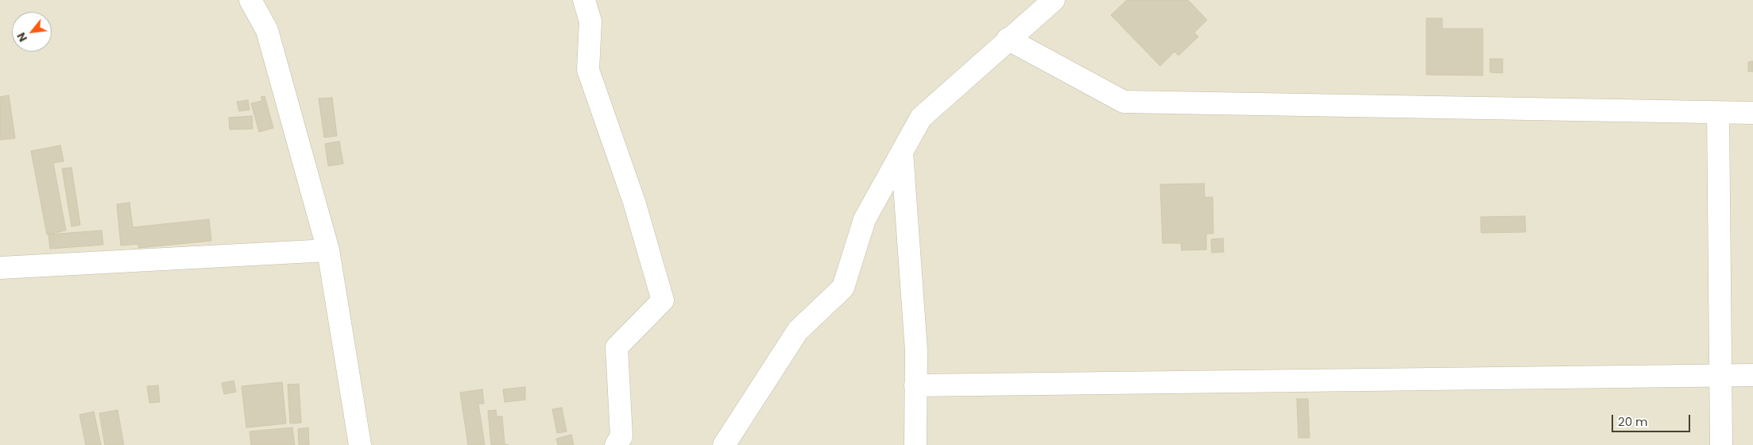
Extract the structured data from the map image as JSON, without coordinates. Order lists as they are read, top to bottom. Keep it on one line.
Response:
{"scale_bar":"20 m","north":"bottom left"}
